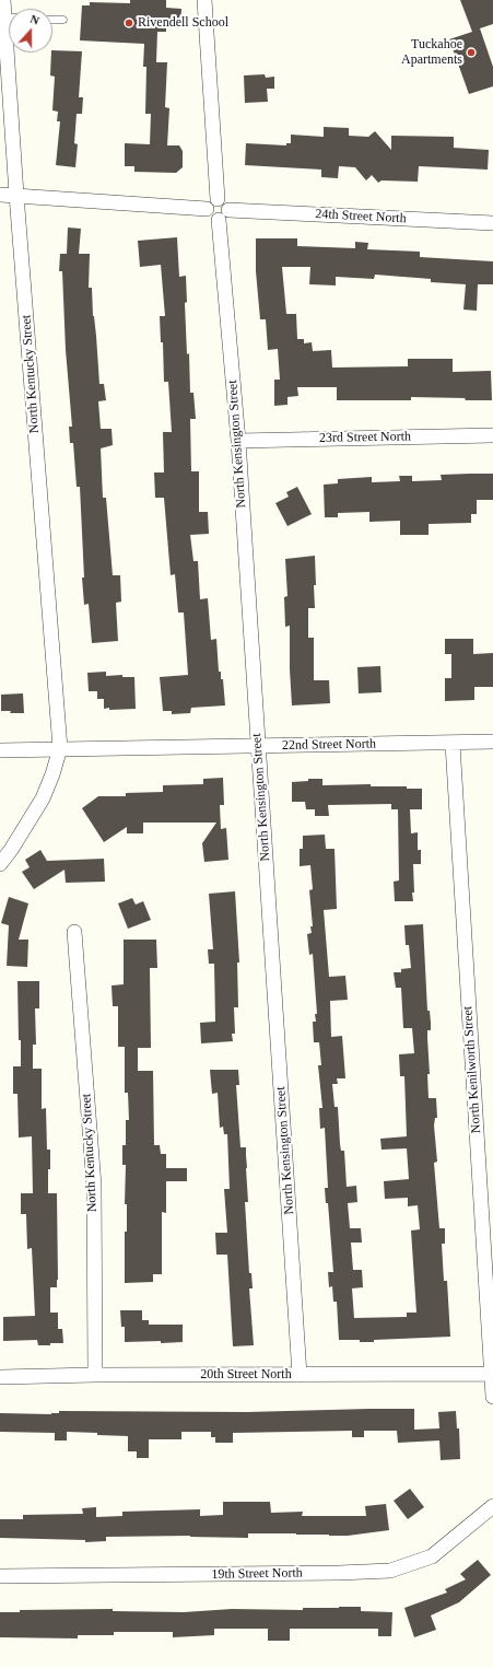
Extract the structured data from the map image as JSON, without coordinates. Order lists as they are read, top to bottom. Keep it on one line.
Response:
{"streets":{"street":["24th Street North","North Kentucky Street","23rd Street North","North Kensington Street","22nd Street North","North Kenilworth Street","20th Street North","19th Street North"]},"crossings":[["24th Street North","North Kensington Street"],["North Kentucky Street","22nd Street North"],["North Kentucky Street","20th Street North"],["23rd Street North","North Kensington Street"],["North Kensington Street","22nd Street North"],["North Kensington Street","20th Street North"],["22nd Street North","North Kenilworth Street"],["North Kenilworth Street","20th Street North"]],"places":["Rivendell School","Tuckahoe Apartments"],"north":"top"}
